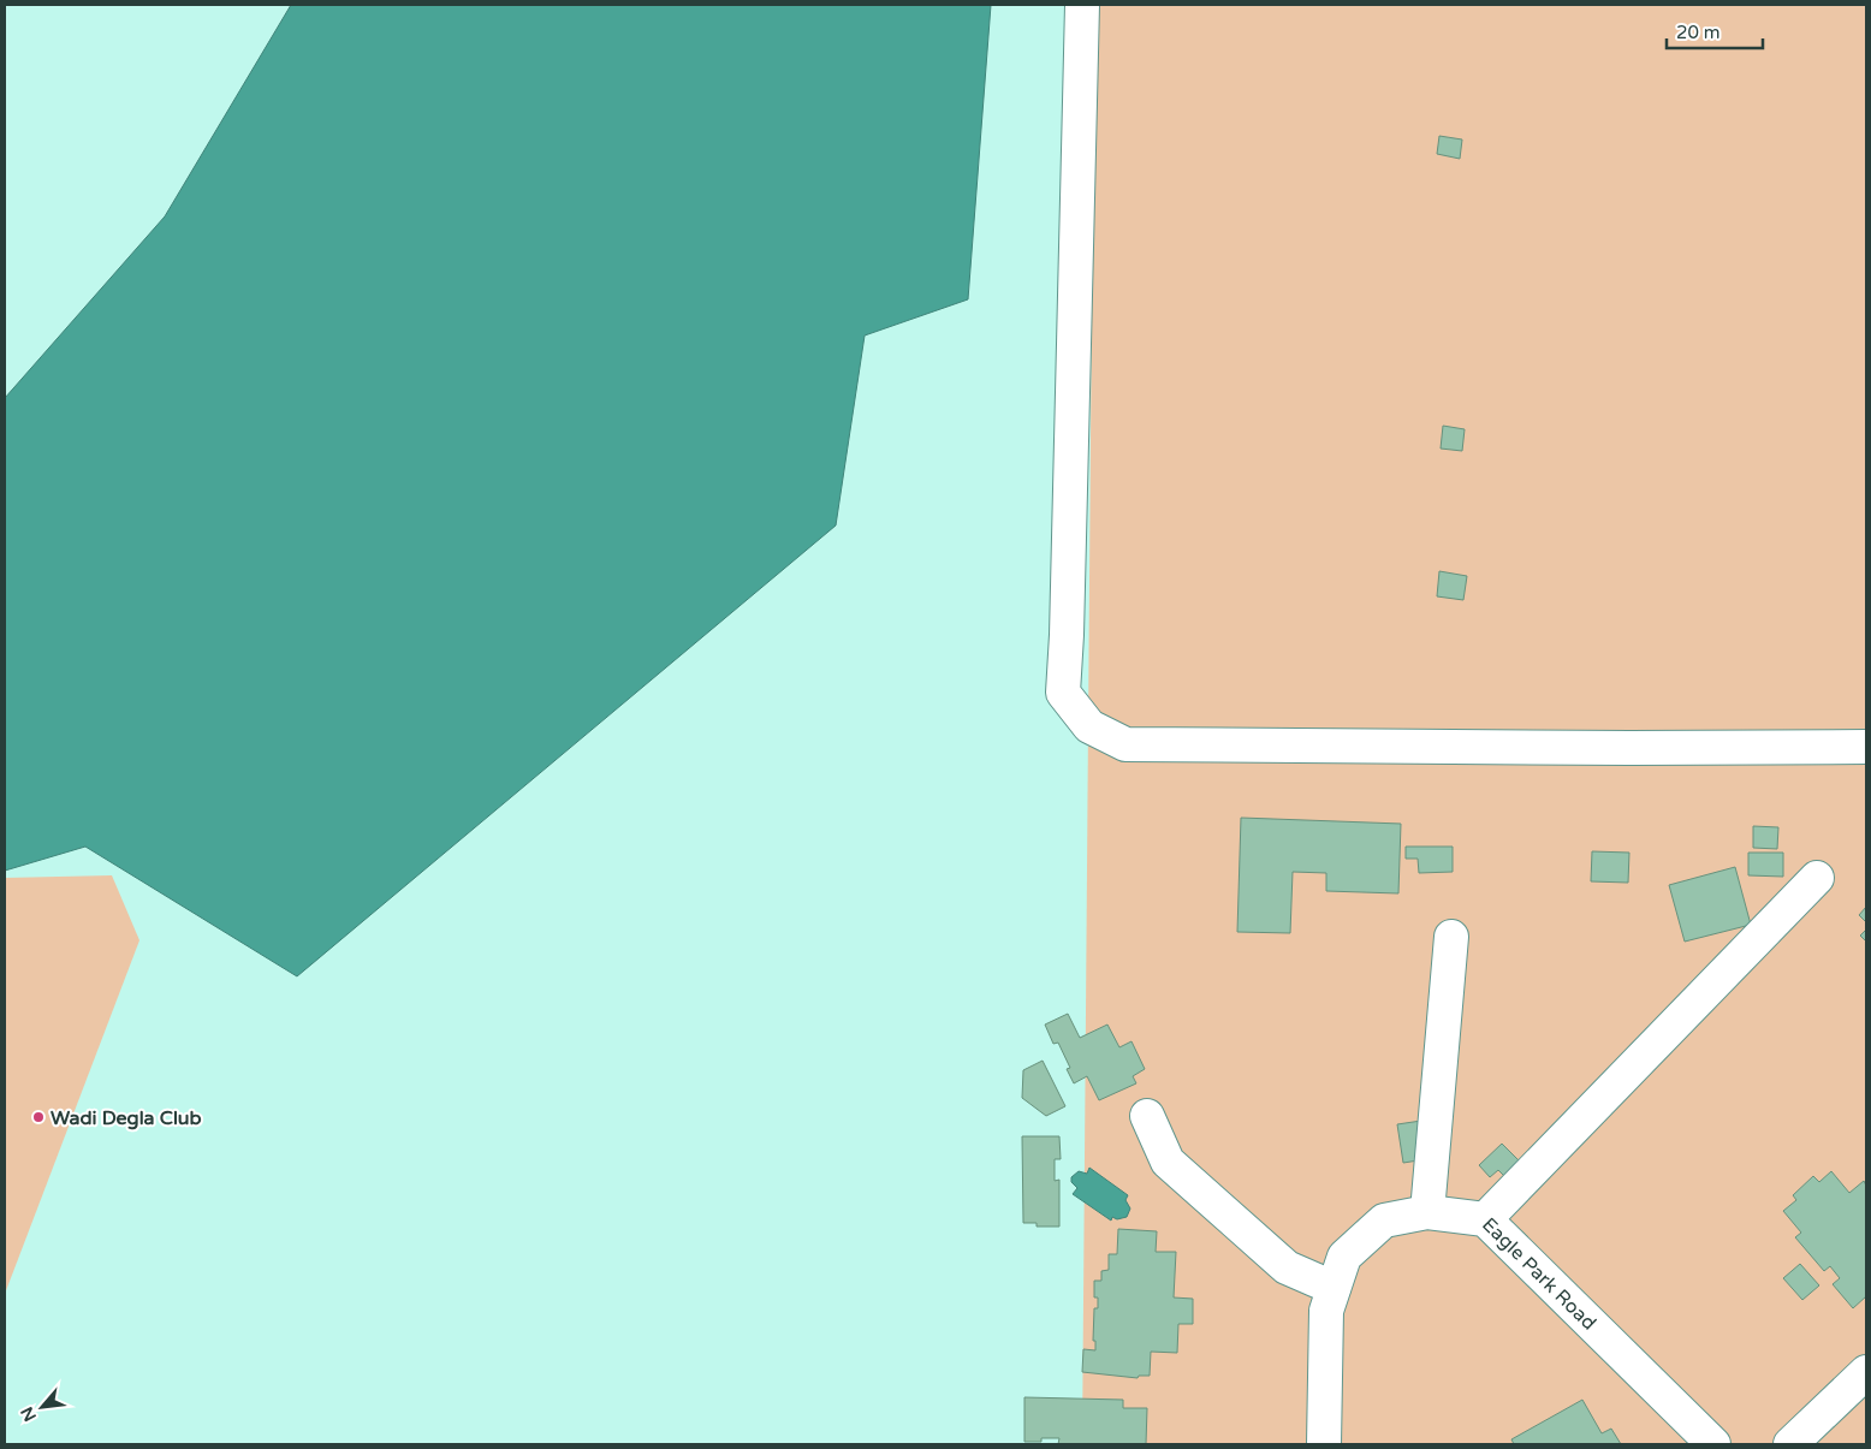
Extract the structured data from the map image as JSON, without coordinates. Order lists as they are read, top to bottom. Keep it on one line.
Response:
{"streets":{"street":["Eagle Park Road"]},"places":["Wadi Degla Club"],"scale_bar":"20 m","north":"bottom left"}
